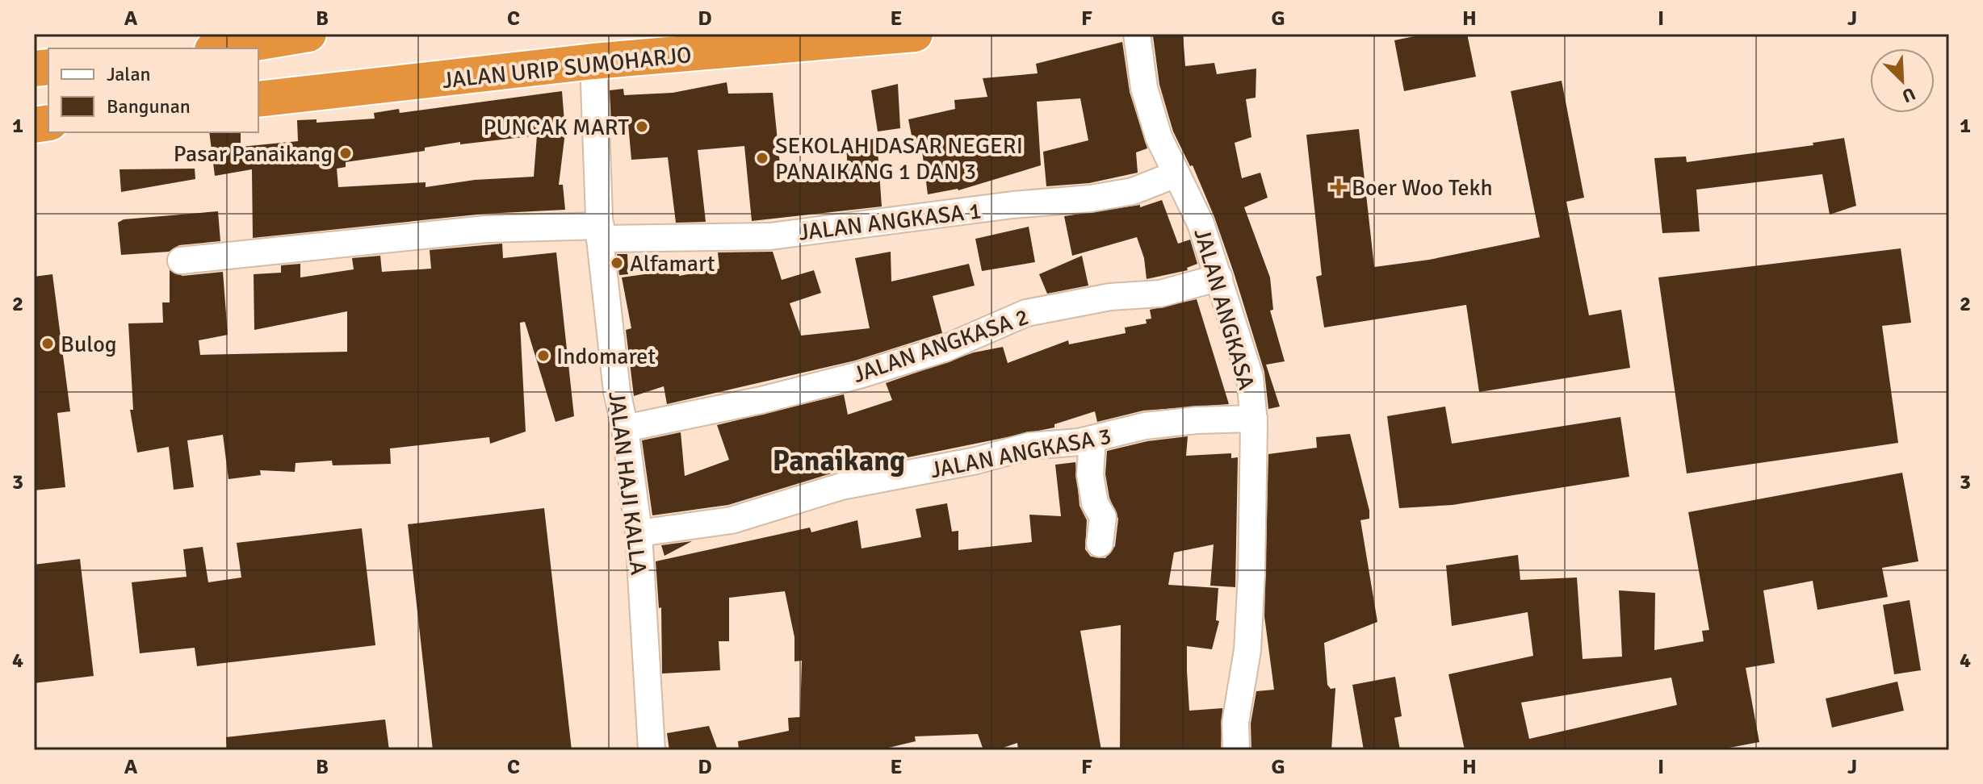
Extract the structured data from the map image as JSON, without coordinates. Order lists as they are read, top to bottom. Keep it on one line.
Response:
{"streets":{"highway":["JALAN URIP SUMOHARJO"],"street":["JALAN ANGKASA 1","JALAN ANGKASA","JALAN ANGKASA 2","JALAN ANGKASA 3","JALAN HAJI KALLA"]},"crossings":[["JALAN URIP SUMOHARJO","JALAN HAJI KALLA"],["JALAN ANGKASA 1","JALAN ANGKASA"],["JALAN ANGKASA 1","JALAN HAJI KALLA"],["JALAN ANGKASA","JALAN ANGKASA 2"],["JALAN ANGKASA","JALAN ANGKASA 3"],["JALAN ANGKASA 2","JALAN HAJI KALLA"],["JALAN ANGKASA 3","JALAN HAJI KALLA"]],"districts":["Panaikang"],"places":{"other":["PUNCAK MART","Pasar Panaikang","SEKOLAH DASAR NEGERI PANAIKANG 1 DAN 3","Alfamart","Bulog","Indomaret"],"health":["Boer Woo Tekh"]},"legend":["Jalan","Bangunan"],"north":"bottom right","grid":{"columns":["A","B","C","D","E","F","G","H","I","J"],"rows":["1","2","3","4"]}}
